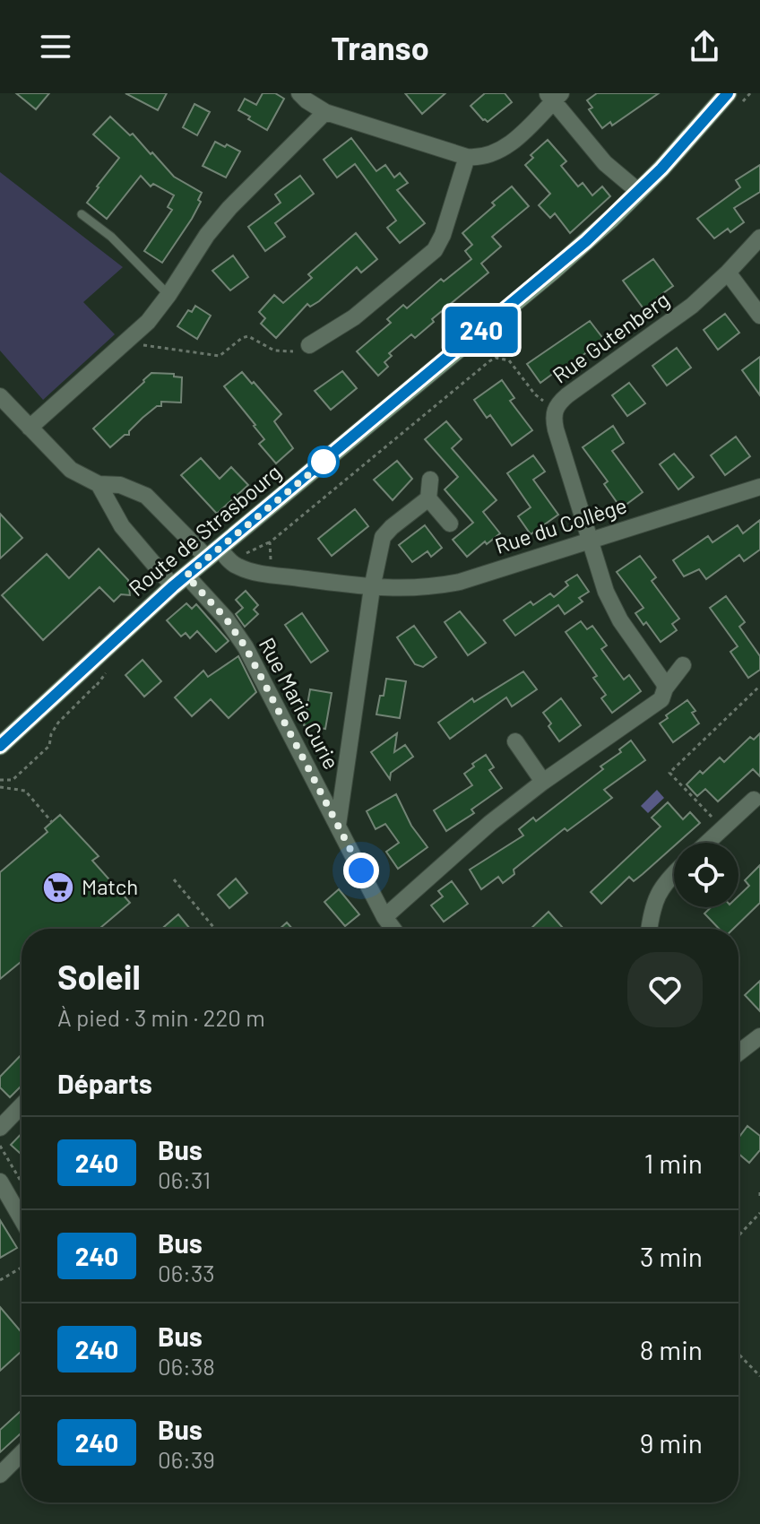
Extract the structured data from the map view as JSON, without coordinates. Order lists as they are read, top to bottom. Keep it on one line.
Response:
{"streets":{"main road":["Route de Strasbourg"],"street":["Rue Gutenberg","Rue du Collège","Rue Marie Curie"]},"crossings":[["Rue Gutenberg","Rue du Collège"],["Rue du Collège","Route de Strasbourg"],["Rue du Collège","Rue Marie Curie"],["Route de Strasbourg","Rue Marie Curie"]],"places":{"supermarket":["Match"]},"lines":["bus line 240"],"page":{"header":"Transo","on_map":"240","heading":[["Soleil","À pied · 3 min · 220 m"],"Départs"],"list":[{"mark":"240","name":"Bus","note":"06:31","value":"1 min"},{"mark":"240","name":"Bus","note":"06:33","value":"3 min"},{"mark":"240","name":"Bus","note":"06:38","value":"8 min"},{"mark":"240","name":"Bus","note":"06:39","value":"9 min"}]}}
